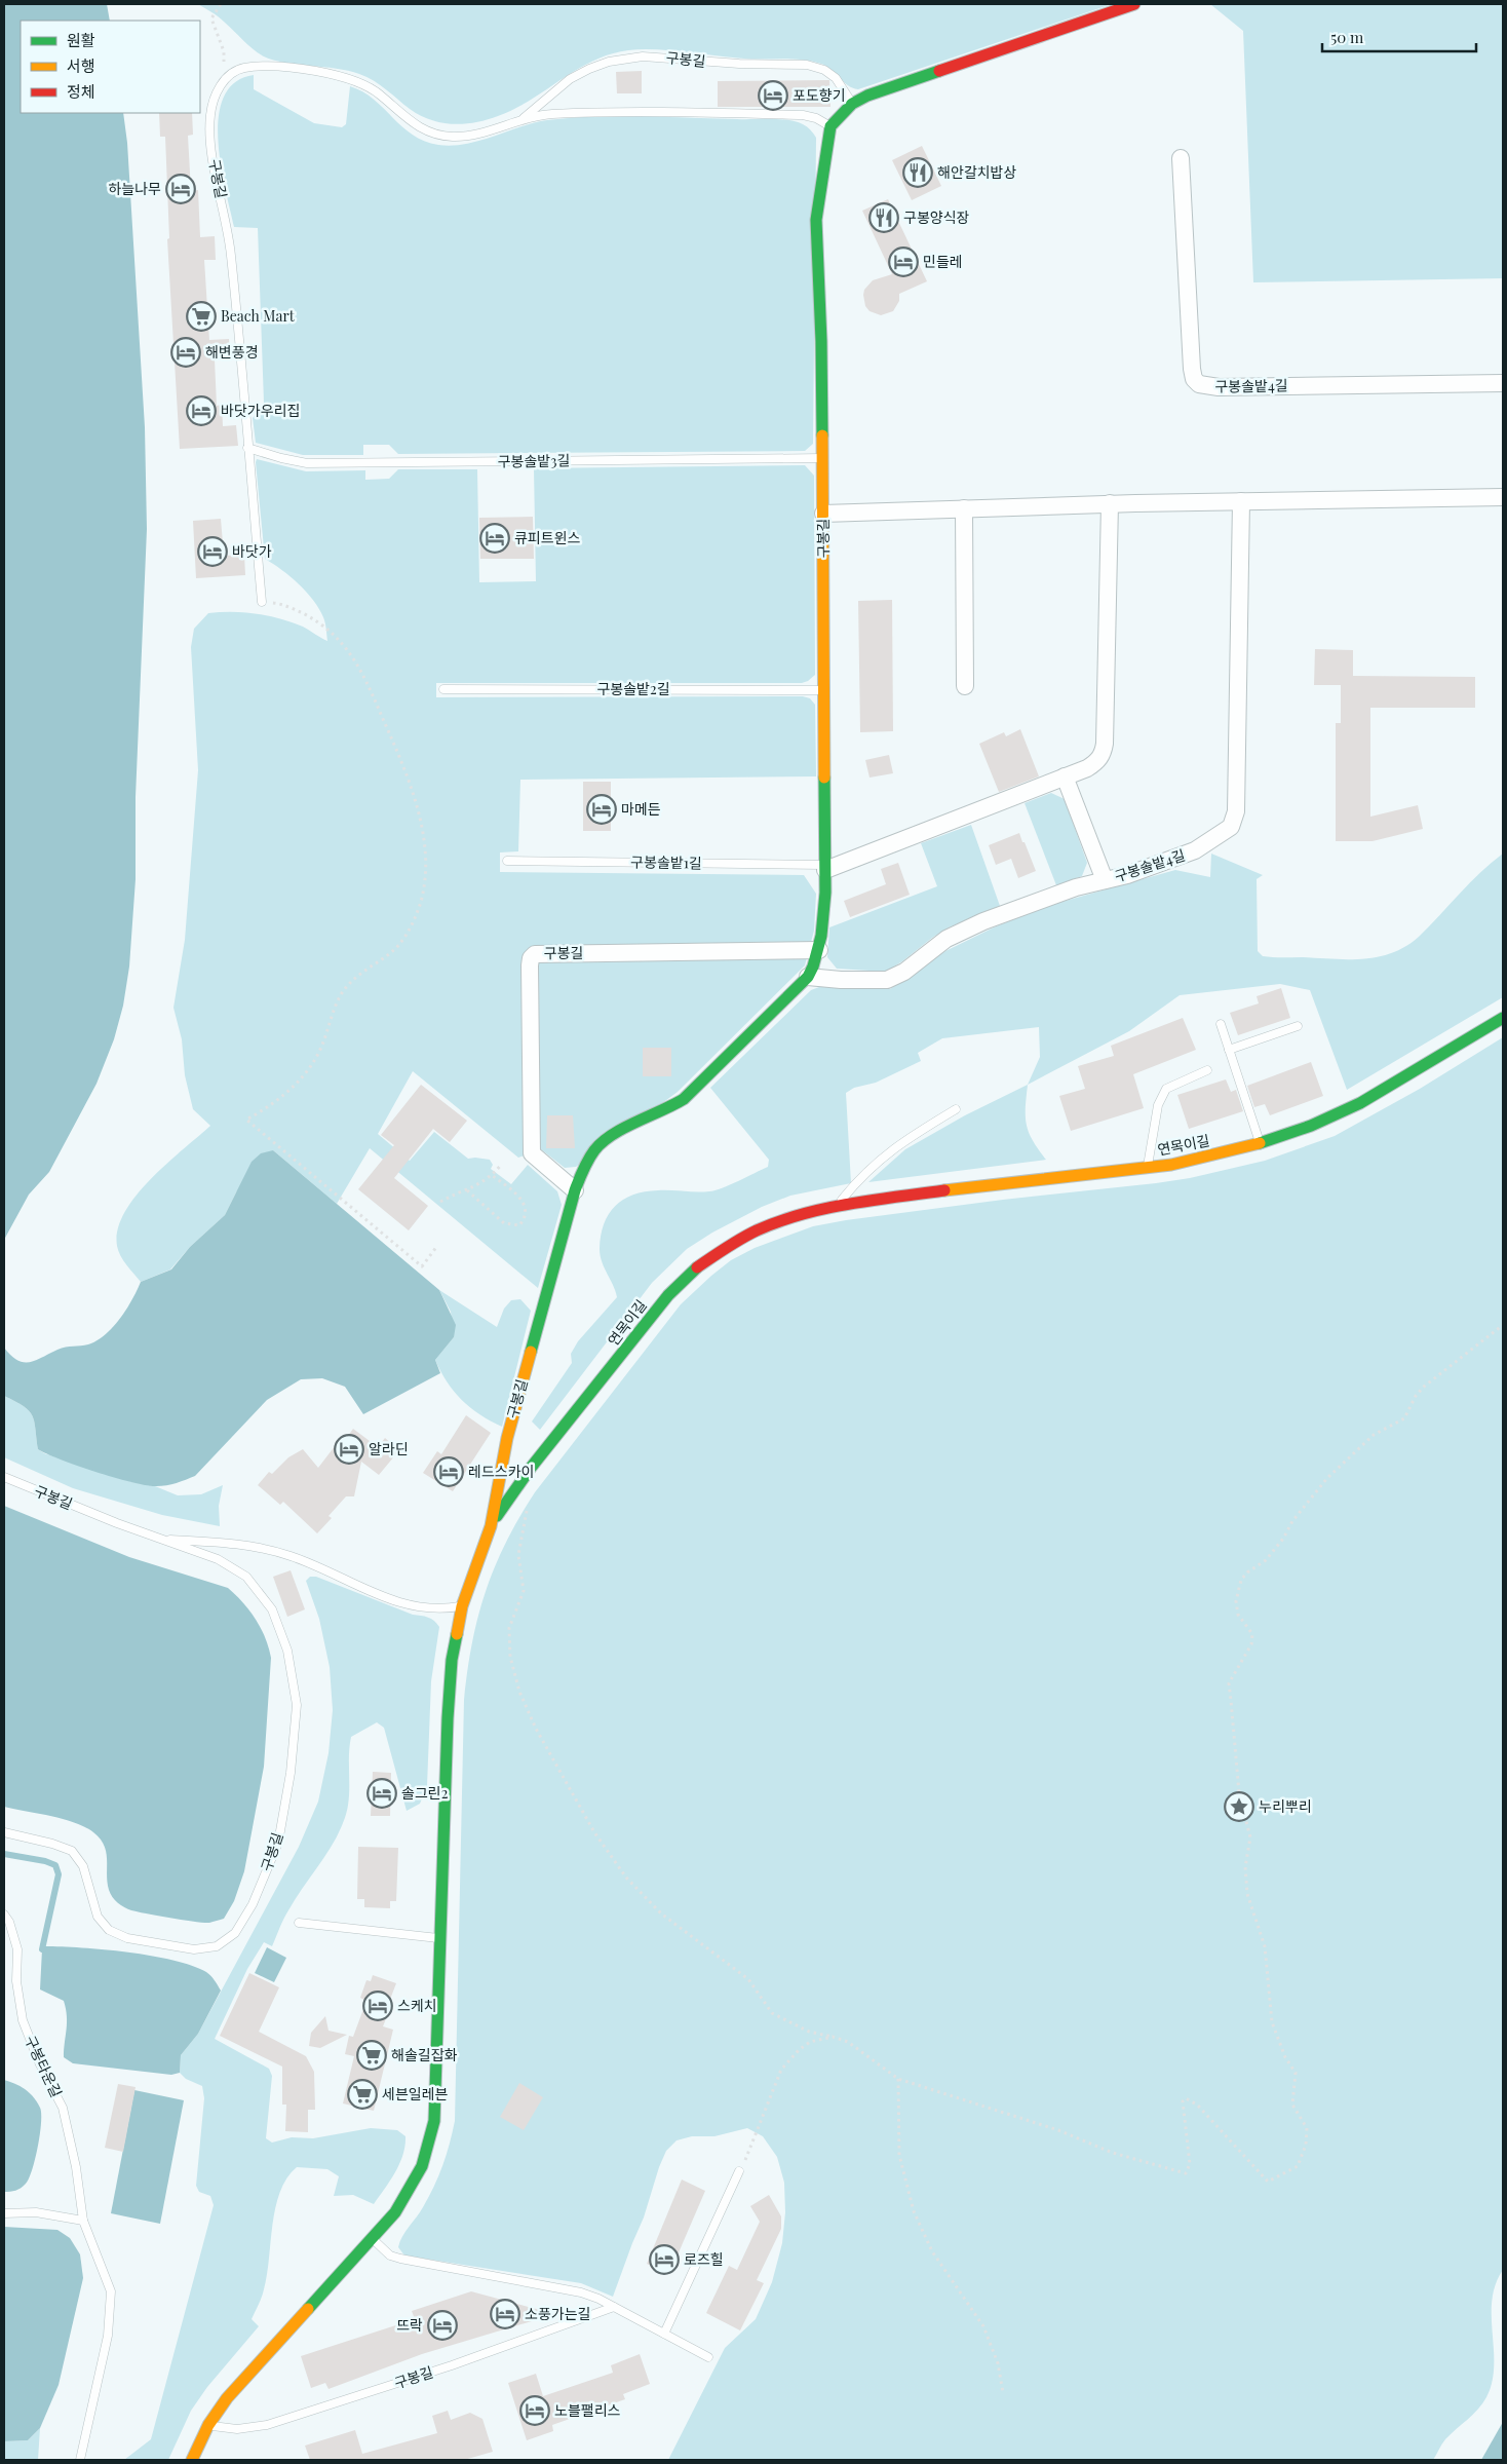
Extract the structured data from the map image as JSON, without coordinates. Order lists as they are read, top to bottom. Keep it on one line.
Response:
{"streets":{"street":["구봉길","구봉솔밭4길","연목이길"],"lane":["구봉솔밭3길","구봉솔밭2길","구봉솔밭1길","구봉타운길"]},"crossings":[["구봉길","구봉솔밭4길"],["구봉길","구봉솔밭3길"],["구봉길","구봉솔밭2길"],["구봉길","구봉솔밭1길"],["구봉길","연목이길"]],"places":{"hotel":["포도향기","하늘나무","민들레","해변풍경","바닷가우리집","큐피트윈스","바닷가","마메든","알라딘","레드스카이","솔그린2","스케치","로즈힐","소풍가는길","뜨락","노블팰리스"],"restaurant":["해안갈치밥상","구봉양식장"],"supermarket":["Beach Mart","해솔길잡화","세븐일레븐"],"place":["누리뿌리"]},"legend":["원활","서행","정체"],"scale_bar":"50 m"}
